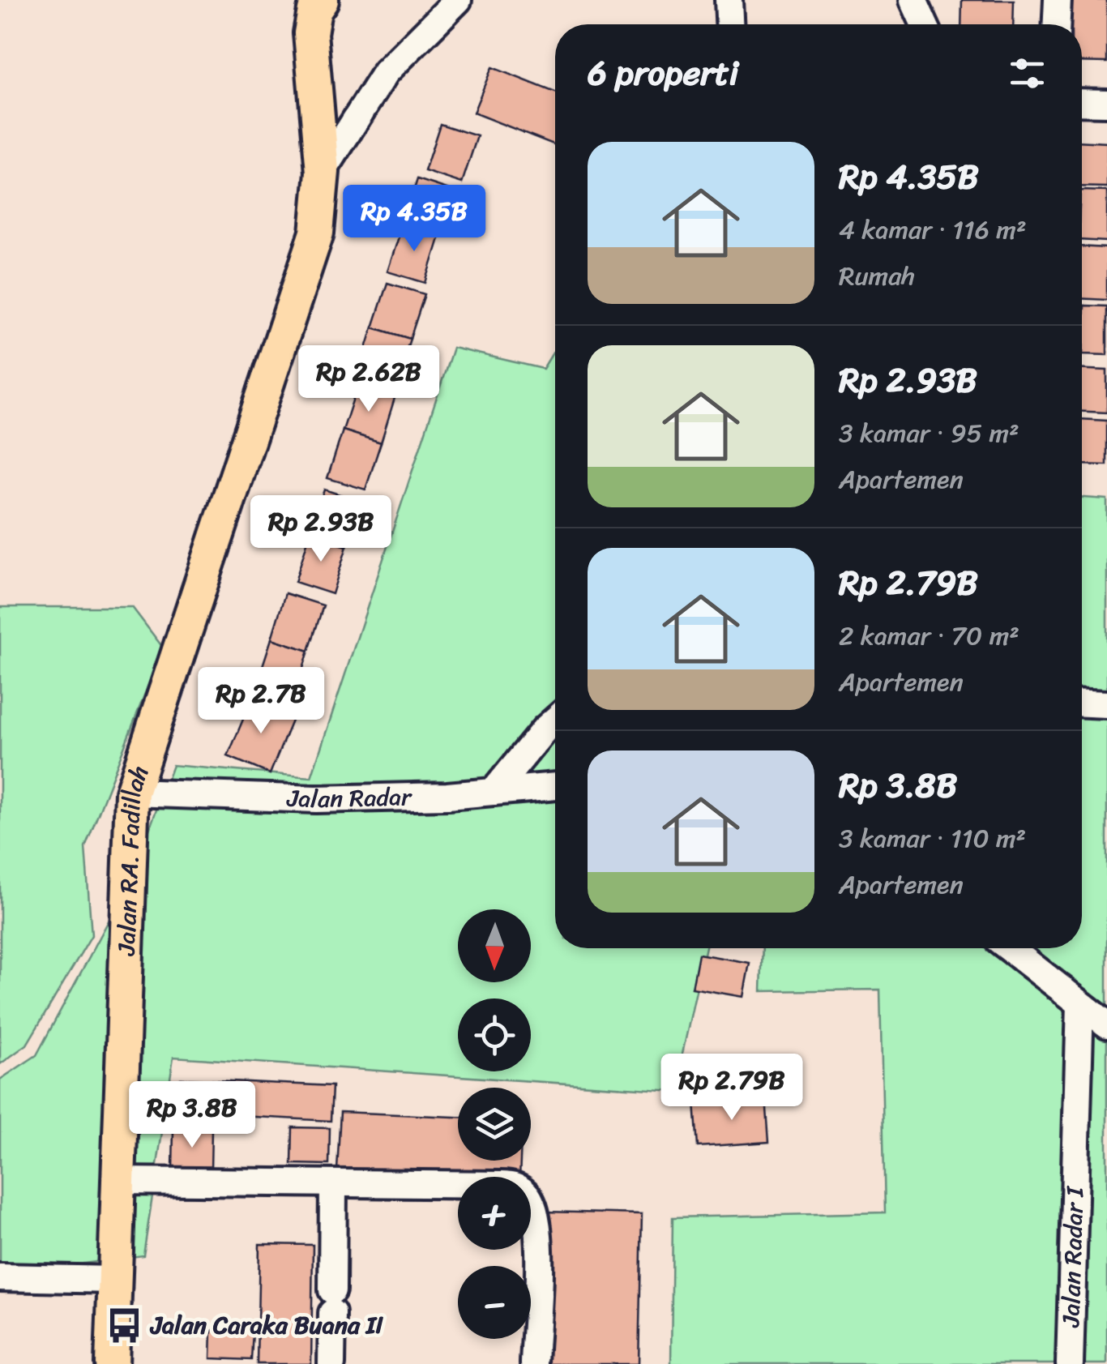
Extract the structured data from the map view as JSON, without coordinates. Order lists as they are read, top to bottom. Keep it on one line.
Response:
{"streets":{"main road":["Jalan RA. Fadillah"],"street":["Jalan Radar","Jalan Radar I"]},"crossings":[["Jalan Radar","Jalan RA. Fadillah"]],"places":{"bus stop":["Jalan Caraka Buana II"]},"north":"bottom","page":{"heading":"6 properti","list":[{"name":"Rp 4.35B","note":"4 kamar · 116 m² · Rumah"},{"name":"Rp 2.93B","note":"3 kamar · 95 m² · Apartemen"},{"name":"Rp 2.79B","note":"2 kamar · 70 m² · Apartemen"},{"name":"Rp 3.8B","note":"3 kamar · 110 m² · Apartemen"}],"price":["Rp 4.35B","Rp 2.62B","Rp 2.93B","Rp 2.7B","Rp 2.79B","Rp 3.8B"],"map_buttons":["+","−"]}}
